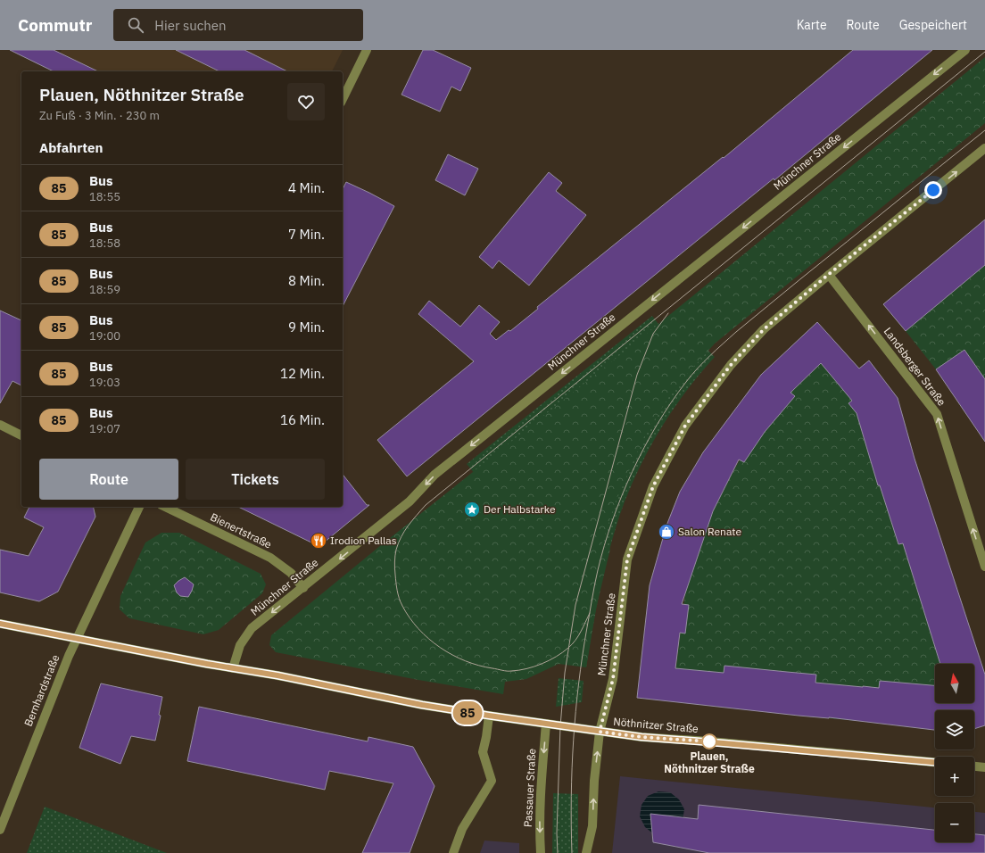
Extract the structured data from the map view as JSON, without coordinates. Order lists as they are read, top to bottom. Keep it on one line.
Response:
{"streets":{"street":["Münchner Straße","Landsberger Straße","Bienertstraße","Bernhardstraße","Nöthnitzer Straße","Passauer Straße"]},"crossings":[["Münchner Straße","Landsberger Straße"],["Münchner Straße","Bienertstraße"],["Münchner Straße","Nöthnitzer Straße"],["Bernhardstraße","Nöthnitzer Straße"],["Nöthnitzer Straße","Passauer Straße"]],"one_way":["Landsberger Straße"],"places":{"place":["Der Halbstarke"],"shop":["Salon Renate"],"restaurant":["Irodion Pallas"],"other":["Plauen, Nöthnitzer Straße"]},"lines":["bus line 85"],"north":"top","page":{"header":"Commutr","search":"Hier suchen","nav":["Karte","Route","Gespeichert"],"on_map":"85","heading":[["Plauen, Nöthnitzer Straße","Zu Fuß · 3 Min. · 230 m"],"Abfahrten"],"list":[{"mark":"85","name":"Bus","note":"18:55","value":"4 Min."},{"mark":"85","name":"Bus","note":"18:58","value":"7 Min."},{"mark":"85","name":"Bus","note":"18:59","value":"8 Min."},{"mark":"85","name":"Bus","note":"19:00","value":"9 Min."},{"mark":"85","name":"Bus","note":"19:03","value":"12 Min."},{"mark":"85","name":"Bus","note":"19:07","value":"16 Min."}],"buttons":["Route","Tickets"],"map_buttons":["+","−"]}}
